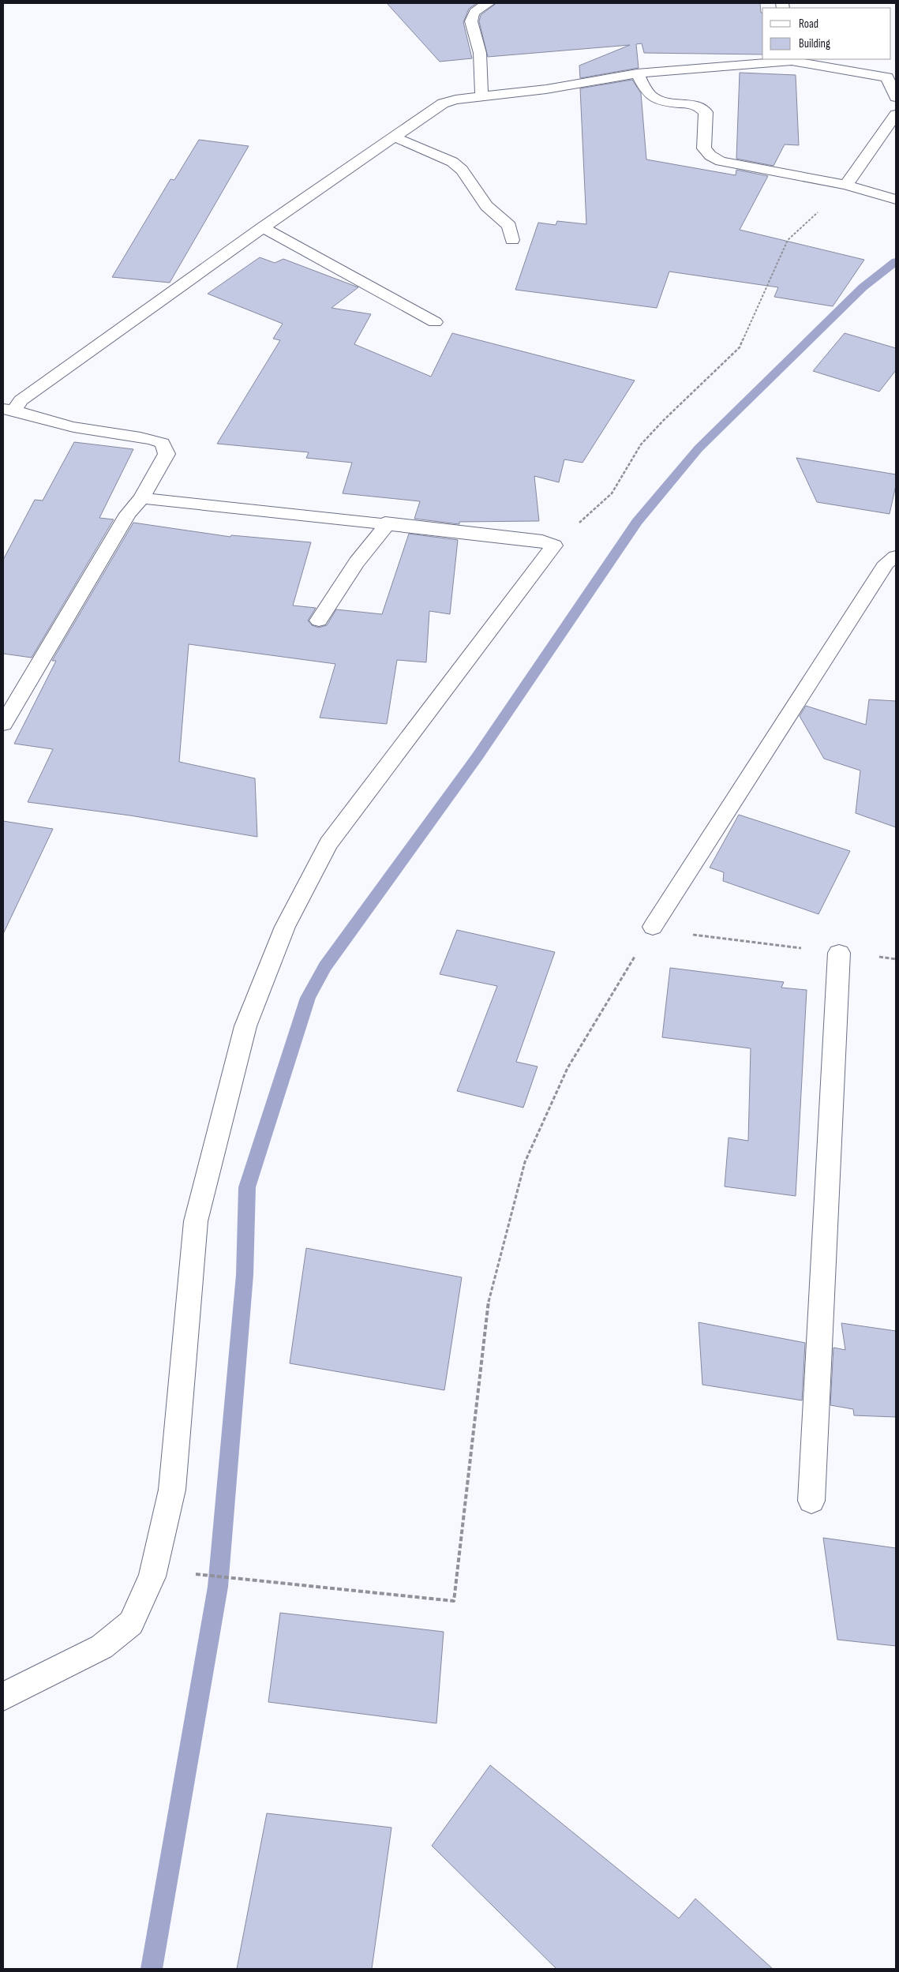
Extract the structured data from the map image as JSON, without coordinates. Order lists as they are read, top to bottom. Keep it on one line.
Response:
{"legend":["Road","Building"]}
